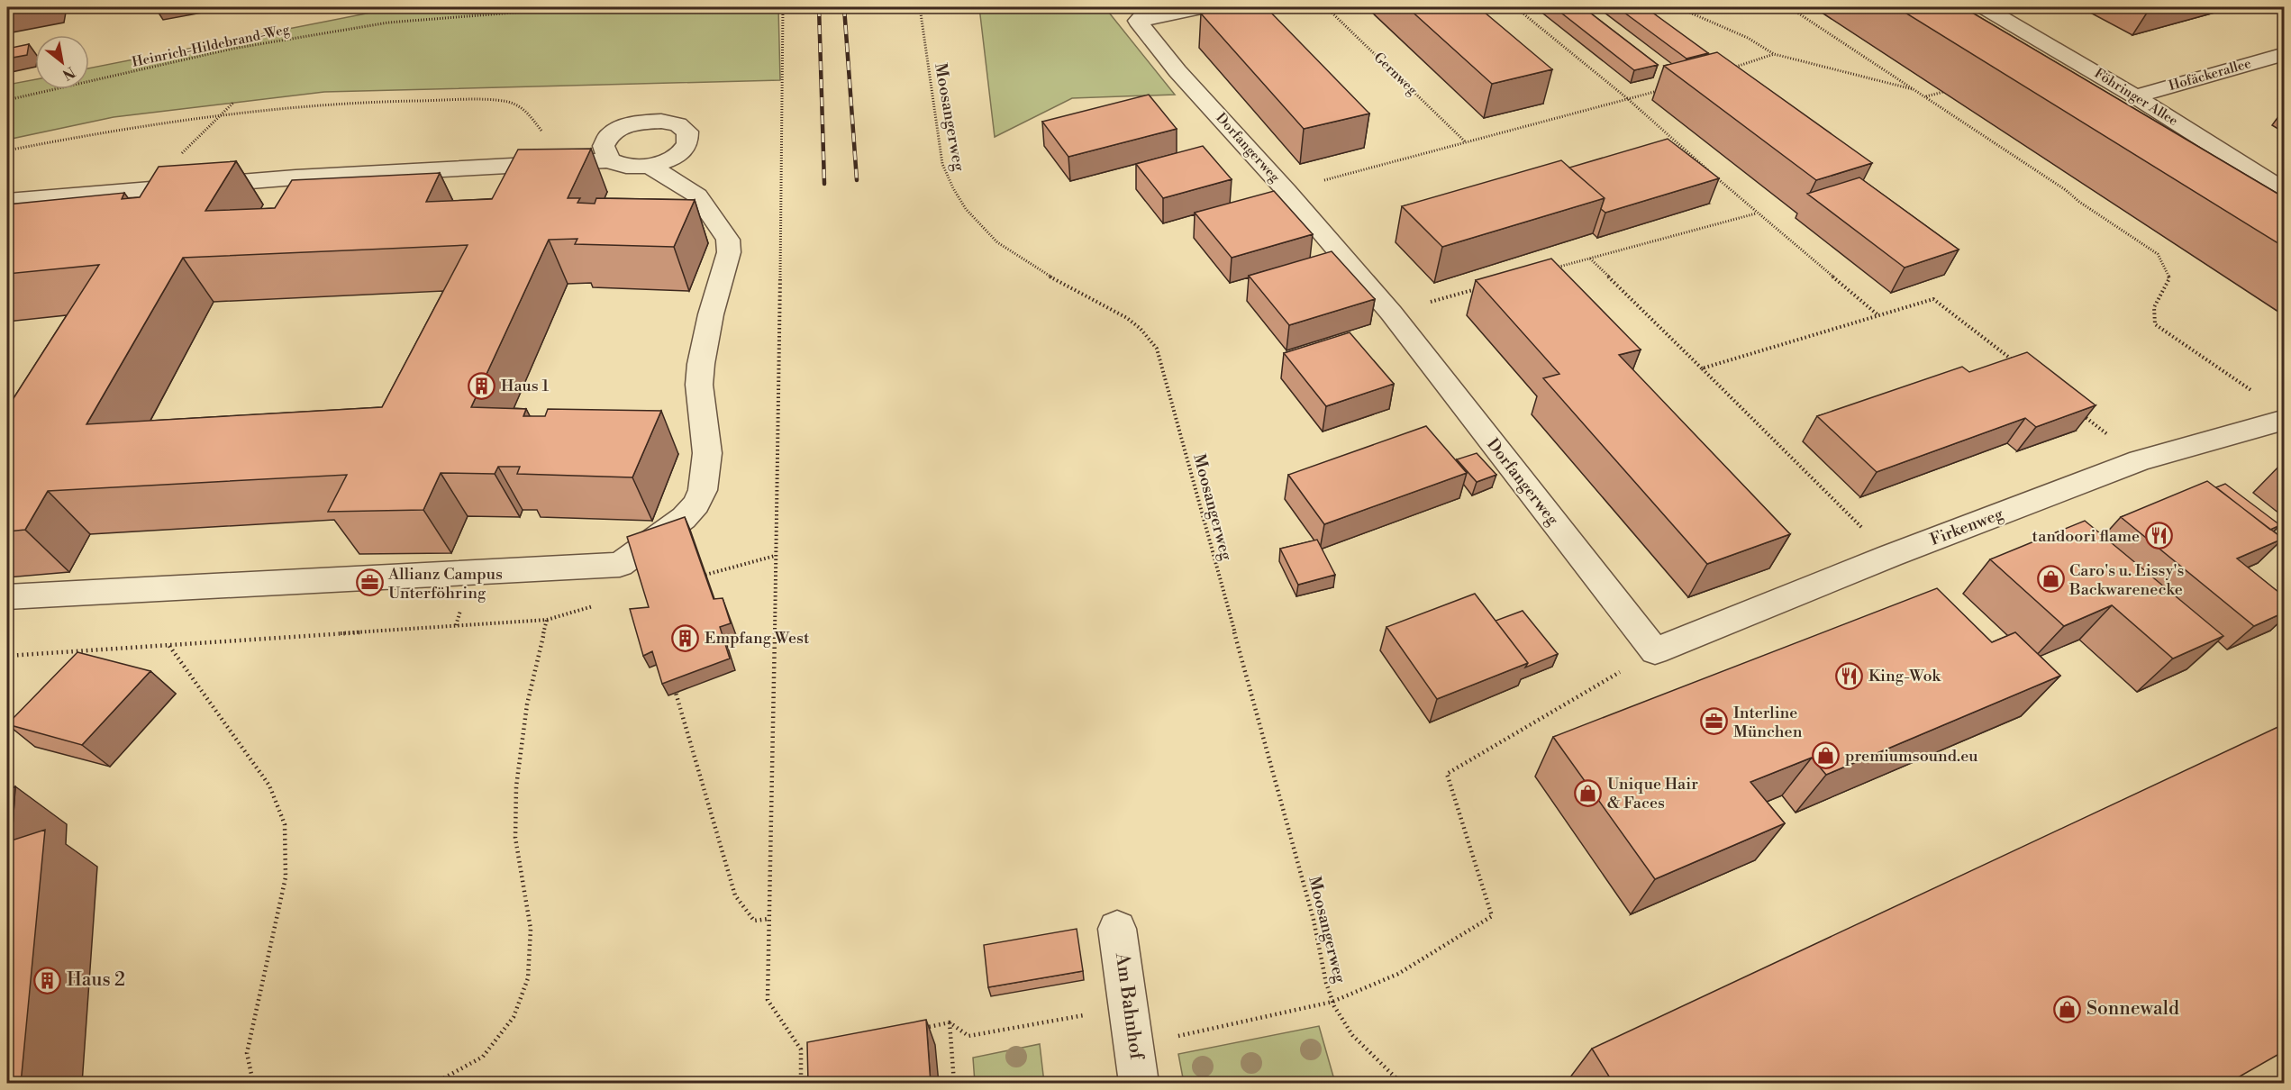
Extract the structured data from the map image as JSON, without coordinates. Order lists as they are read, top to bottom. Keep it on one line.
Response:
{"streets":{"street":["Hofäckerallee","Föhringer Allee","Dorfangerweg","Firkenweg","Am Bahnhof"],"path":["Heinrich-Hildebrand-Weg","Gernweg","Moosangerweg"]},"crossings":[["Hofäckerallee","Föhringer Allee"],["Dorfangerweg","Firkenweg"]],"places":{"building":["Haus 1","Empfang West","Haus 2"],"restaurant":["tandoori flame","King-Wok"],"shop":["Caro's u. Lissy's Backwarenecke","premiumsound.eu","Unique Hair & Faces","Sonnewald"],"office":["Allianz Campus Unterföhring","Interline München"]},"north":"bottom right"}
